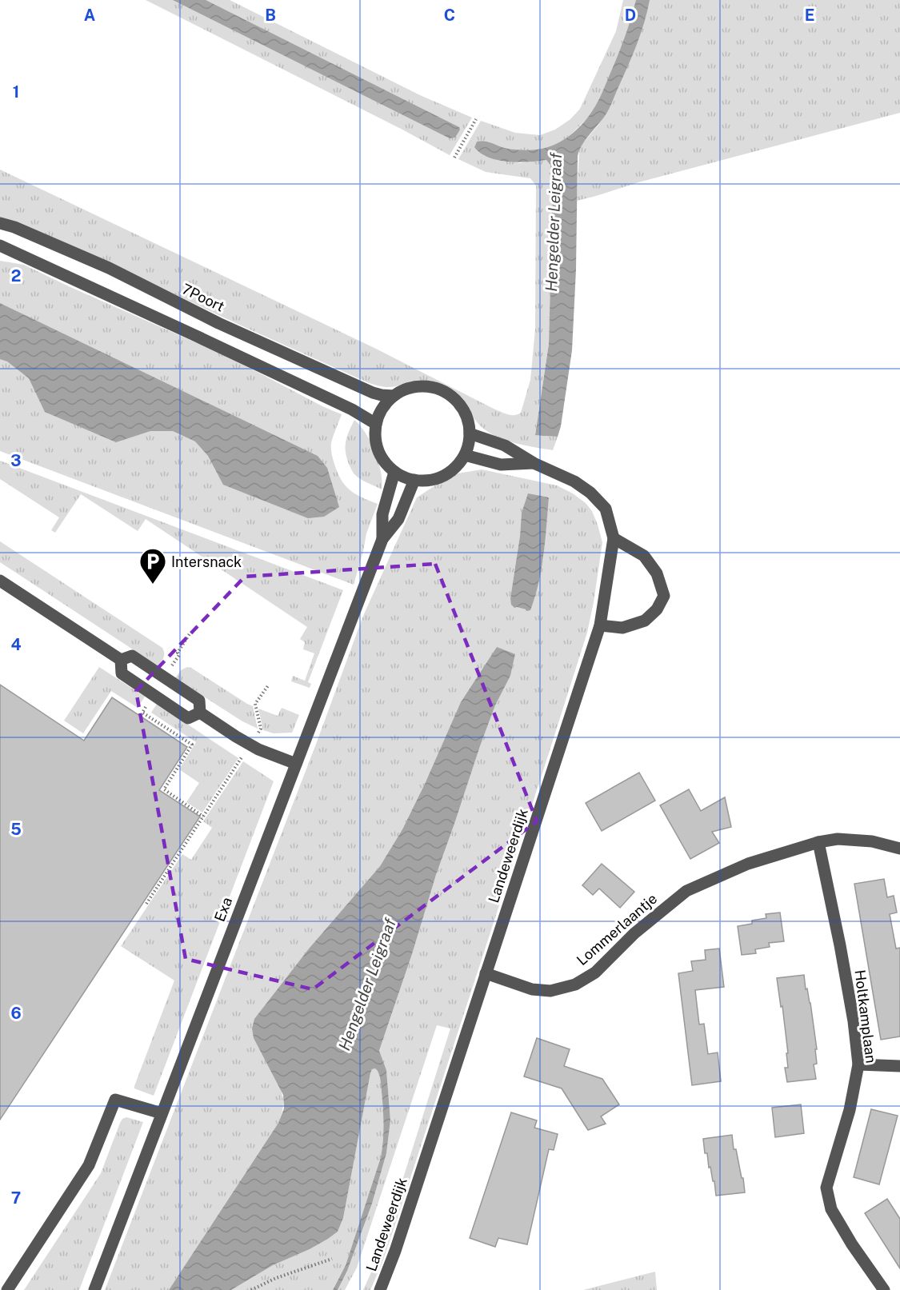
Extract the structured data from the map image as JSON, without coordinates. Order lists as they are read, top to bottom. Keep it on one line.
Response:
{"streets":{"street":["7Poort","Landeweerdijk","Exa","Lommerlaantje","Holtkamplaan"]},"crossings":[["7Poort","Landeweerdijk"],["Landeweerdijk","Lommerlaantje"],["Lommerlaantje","Holtkamplaan"]],"water":["Hengelder Leigraaf"],"places":{"parking":["Intersnack"]},"grid":{"columns":["A","B","C","D","E"],"rows":["1","2","3","4","5","6","7"]}}
